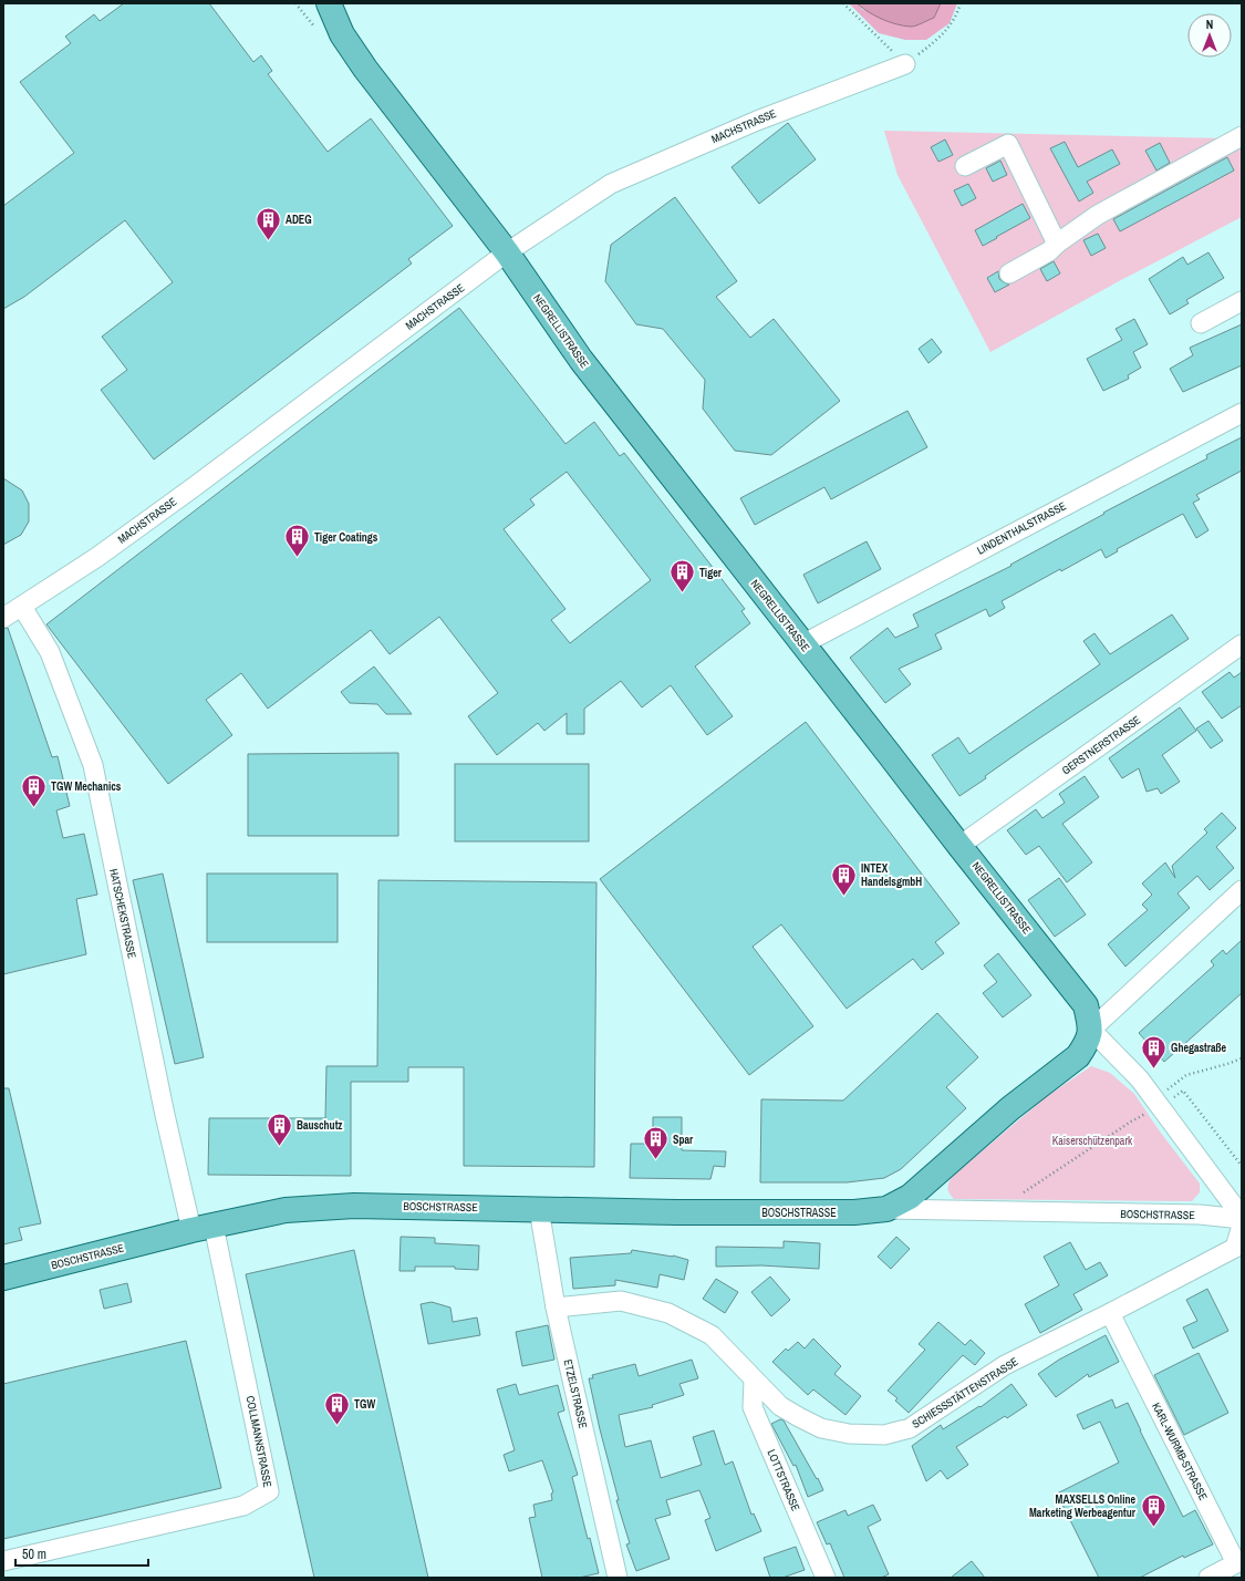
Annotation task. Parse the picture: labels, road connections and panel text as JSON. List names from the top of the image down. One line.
{"streets":{"main road":["NEGRELLISTRASSE","BOSCHSTRASSE"],"street":["MACHSTRASSE","LINDENTHALSTRASSE","GERSTNERSTRASSE","HATSCHEKSTRASSE","SCHIESSSTÄTTENSTRASSE","ETZELSTRASSE","COLLMANNSTRASSE","KARL-WURMB-STRASSE","LOTTSTRASSE"]},"crossings":[["MACHSTRASSE","NEGRELLISTRASSE"],["MACHSTRASSE","HATSCHEKSTRASSE"],["NEGRELLISTRASSE","LINDENTHALSTRASSE"],["NEGRELLISTRASSE","GERSTNERSTRASSE"],["NEGRELLISTRASSE","BOSCHSTRASSE"],["HATSCHEKSTRASSE","BOSCHSTRASSE"],["HATSCHEKSTRASSE","COLLMANNSTRASSE"],["BOSCHSTRASSE","ETZELSTRASSE"],["BOSCHSTRASSE","COLLMANNSTRASSE"],["SCHIESSSTÄTTENSTRASSE","ETZELSTRASSE"],["SCHIESSSTÄTTENSTRASSE","KARL-WURMB-STRASSE"],["SCHIESSSTÄTTENSTRASSE","LOTTSTRASSE"]],"parks":["Kaiserschützenpark"],"places":{"building":["ADEG","Tiger Coatings","Tiger","TGW Mechanics","INTEX HandelsgmbH","Ghegastraße","Bauschutz","Spar","TGW","MAXSELLS Online Marketing Werbeagentur"]},"scale_bar":"50 m","north":"top"}
